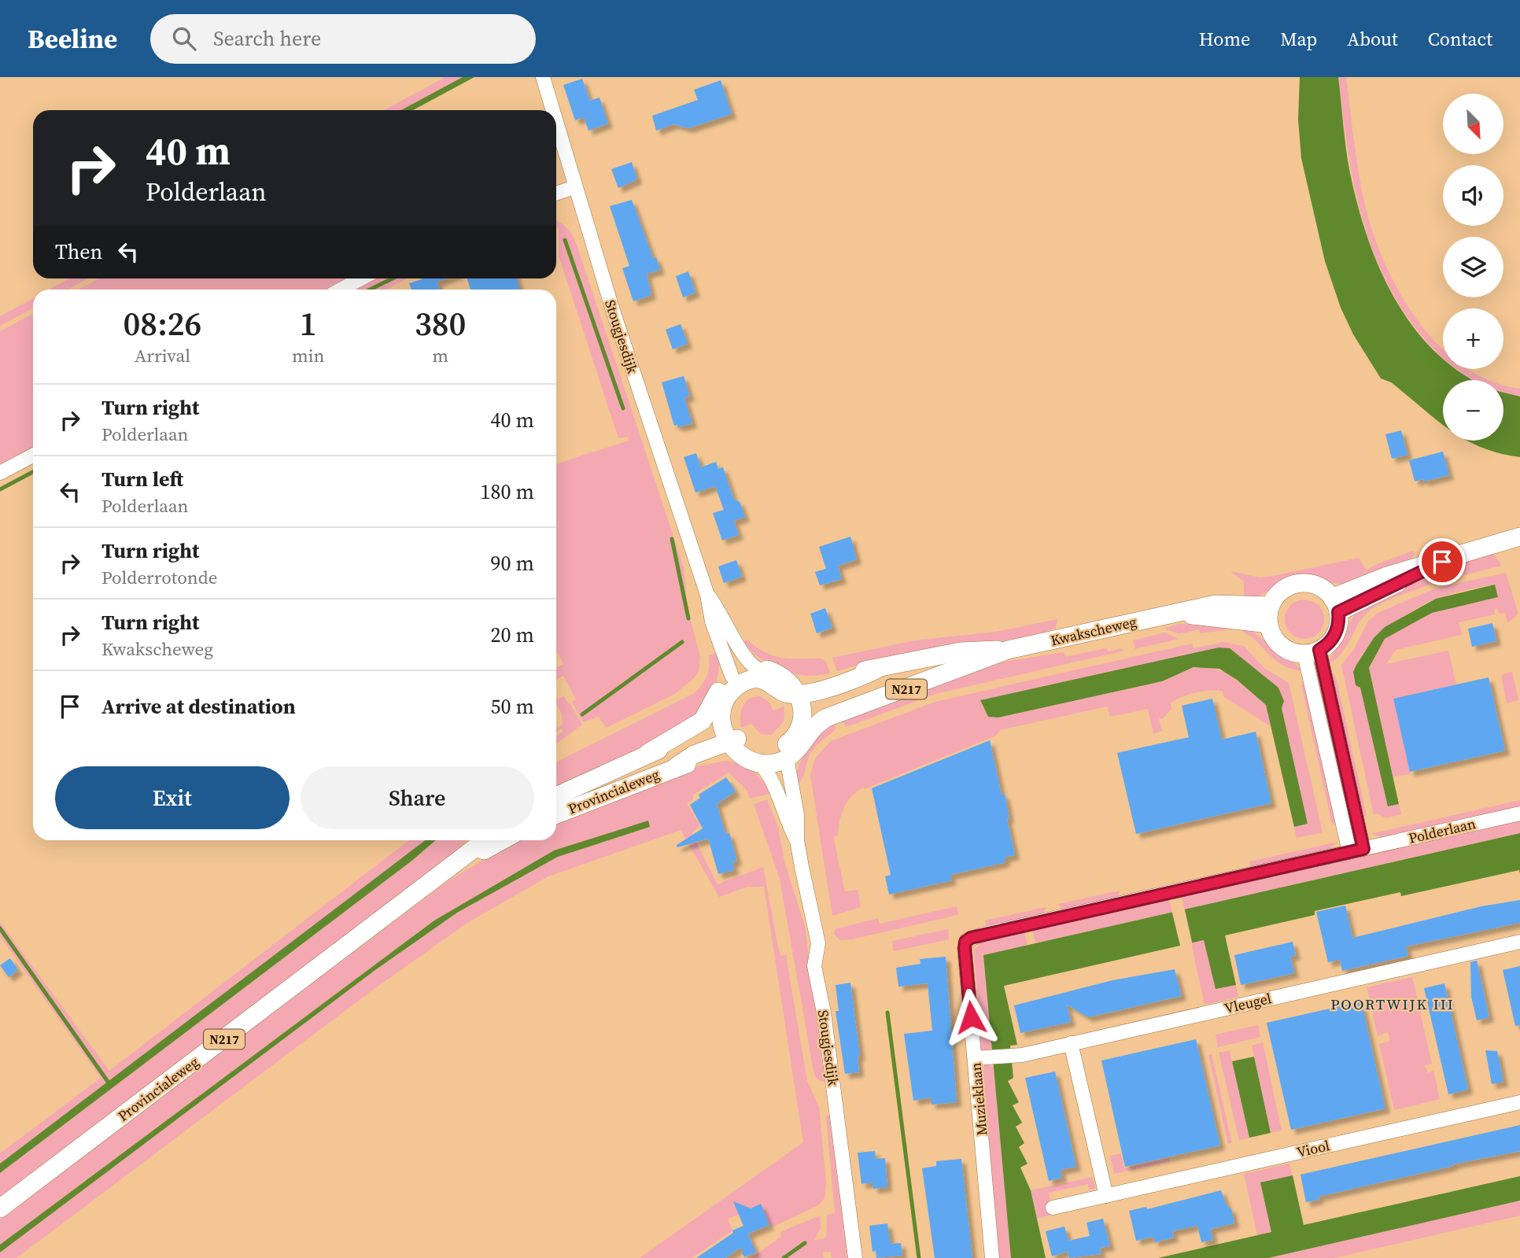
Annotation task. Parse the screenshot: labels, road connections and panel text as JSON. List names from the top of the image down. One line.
{"streets":{"main road":["Kwakscheweg","N217","Provincialeweg"],"street":["Stougjesdijk","Polderlaan","Vleugel","Muzieklaan","Viool"]},"crossings":[["Stougjesdijk","Kwakscheweg"],["Stougjesdijk","N217"],["Stougjesdijk","Provincialeweg"],["Kwakscheweg","N217"],["N217","Provincialeweg"],["Polderlaan","Muzieklaan"],["Vleugel","Muzieklaan"]],"districts":["POORTWIJK III"],"north":"bottom right","page":{"header":"Beeline","search":"Search here","nav":["Home","Map","About","Contact"],"map_buttons":["+","−"],"turn":["40 m","Polderlaan"],"then":"Then","eta":["08:26","Arrival","1","min","380","m"],"list":[{"name":"Turn right","note":"Polderlaan","value":"40 m"},{"name":"Turn left","note":"Polderlaan","value":"180 m"},{"name":"Turn right","note":"Polderrotonde","value":"90 m"},{"name":"Turn right","note":"Kwakscheweg","value":"20 m"},{"name":"Arrive at destination","value":"50 m"}],"buttons":["Exit","Share"]}}
